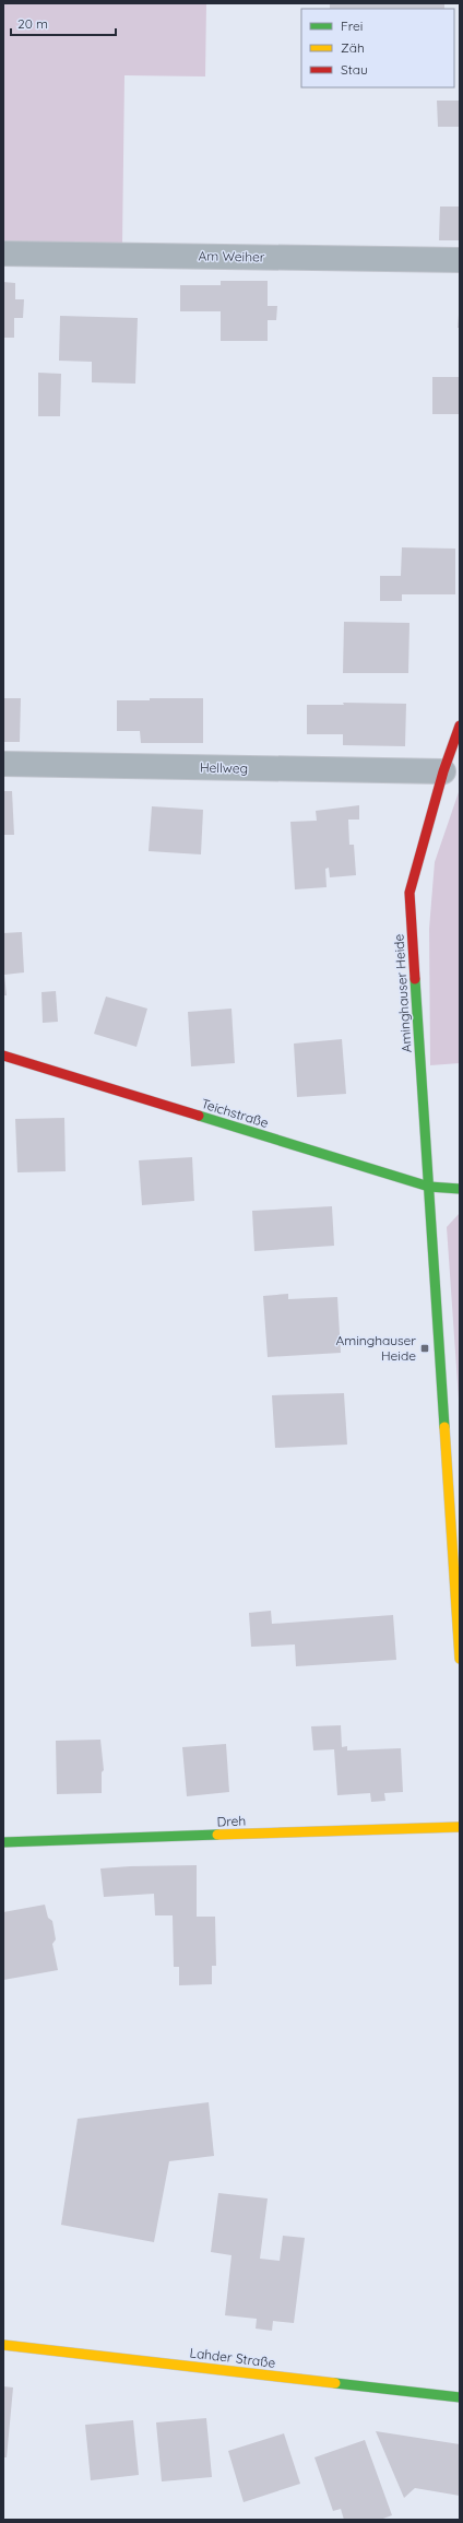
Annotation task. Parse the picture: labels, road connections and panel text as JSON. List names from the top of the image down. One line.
{"streets":{"street":["Am Weiher","Hellweg","Aminghauser Heide","Teichstraße","Dreh","Lahder Straße"]},"crossings":[["Hellweg","Aminghauser Heide"],["Aminghauser Heide","Teichstraße"]],"places":{"transit":["Aminghauser Heide"]},"legend":["Frei","Zäh","Stau"],"scale_bar":"20 m"}
